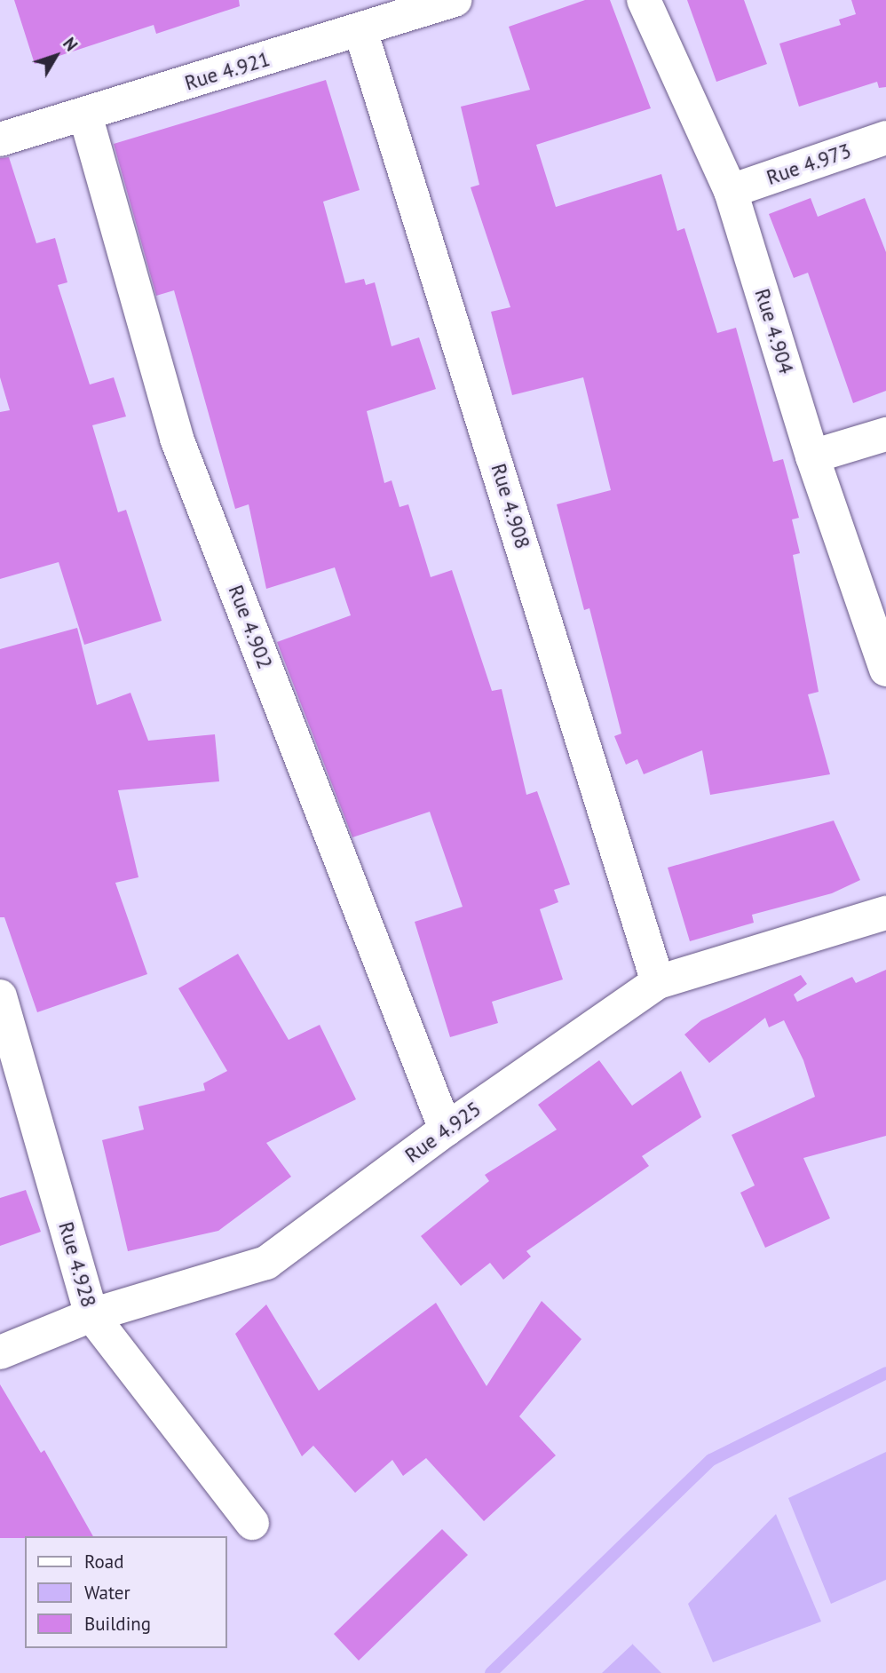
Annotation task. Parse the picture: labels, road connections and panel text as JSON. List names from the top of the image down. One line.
{"streets":{"street":["Rue 4.921","Rue 4.973","Rue 4.904","Rue 4.908","Rue 4.902","Rue 4.925","Rue 4.928"]},"crossings":[["Rue 4.921","Rue 4.908"],["Rue 4.921","Rue 4.902"],["Rue 4.973","Rue 4.904"],["Rue 4.908","Rue 4.925"],["Rue 4.902","Rue 4.925"],["Rue 4.925","Rue 4.928"]],"legend":["Road","Water","Building"],"north":"top right"}
